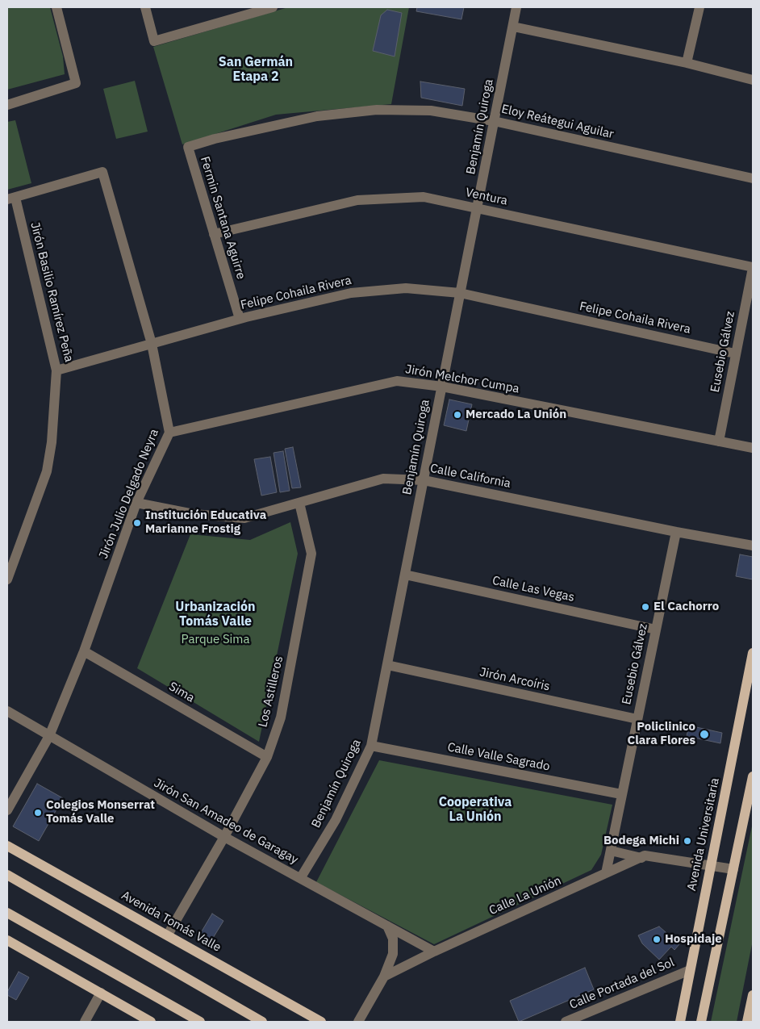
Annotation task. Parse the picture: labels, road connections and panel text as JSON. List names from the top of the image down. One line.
{"streets":{"main road":["Avenida Universitaria","Avenida Tomás Valle"],"street":["Eloy Reátegui Aguilar","Benjamín Quiroga","Ventura","Fermin Santana Aguirre","Jirón Basilio Ramírez Peña","Felipe Cohaila Rivera","Eusebio Gálvez","Jirón Melchor Cumpa","Calle California","Jirón Julio Delgado Neyra","Calle Las Vegas","Jirón Arcoíris","Los Astilleros","Sima","Calle Valle Sagrado","Jirón San Amadeo de Garagay","Calle La Unión","Calle Portada del Sol"]},"crossings":[["Eloy Reátegui Aguilar","Benjamín Quiroga"],["Eloy Reátegui Aguilar","Fermin Santana Aguirre"],["Benjamín Quiroga","Ventura"],["Benjamín Quiroga","Felipe Cohaila Rivera"],["Benjamín Quiroga","Jirón Melchor Cumpa"],["Benjamín Quiroga","Calle California"],["Benjamín Quiroga","Calle Las Vegas"],["Benjamín Quiroga","Jirón Arcoíris"],["Benjamín Quiroga","Calle Valle Sagrado"],["Benjamín Quiroga","Jirón San Amadeo de Garagay"],["Ventura","Fermin Santana Aguirre"],["Ventura","Eusebio Gálvez"],["Fermin Santana Aguirre","Felipe Cohaila Rivera"],["Jirón Basilio Ramírez Peña","Felipe Cohaila Rivera"],["Jirón Basilio Ramírez Peña","Jirón Julio Delgado Neyra"],["Felipe Cohaila Rivera","Eusebio Gálvez"],["Felipe Cohaila Rivera","Jirón Julio Delgado Neyra"],["Eusebio Gálvez","Jirón Melchor Cumpa"],["Eusebio Gálvez","Calle California"],["Eusebio Gálvez","Calle Las Vegas"],["Eusebio Gálvez","Jirón Arcoíris"],["Eusebio Gálvez","Calle Valle Sagrado"],["Eusebio Gálvez","Calle La Unión"],["Jirón Melchor Cumpa","Jirón Julio Delgado Neyra"],["Calle California","Jirón Julio Delgado Neyra"],["Calle California","Los Astilleros"],["Jirón Julio Delgado Neyra","Sima"],["Jirón Julio Delgado Neyra","Jirón San Amadeo de Garagay"],["Los Astilleros","Sima"],["Los Astilleros","Jirón San Amadeo de Garagay"],["Los Astilleros","Avenida Tomás Valle"],["Jirón San Amadeo de Garagay","Calle La Unión"],["Avenida Universitaria","Calle La Unión"],["Avenida Universitaria","Calle Portada del Sol"]],"districts":["San Germán Etapa 2","Urbanización Tomás Valle","Cooperativa La Unión"],"parks":["Parque Sima"],"places":["Mercado La Unión","Institución Educativa Marianne Frostig","El Cachorro","Policlinico Clara Flores","Colegios Monserrat Tomás Valle","Bodega Michi","Hospidaje"]}
